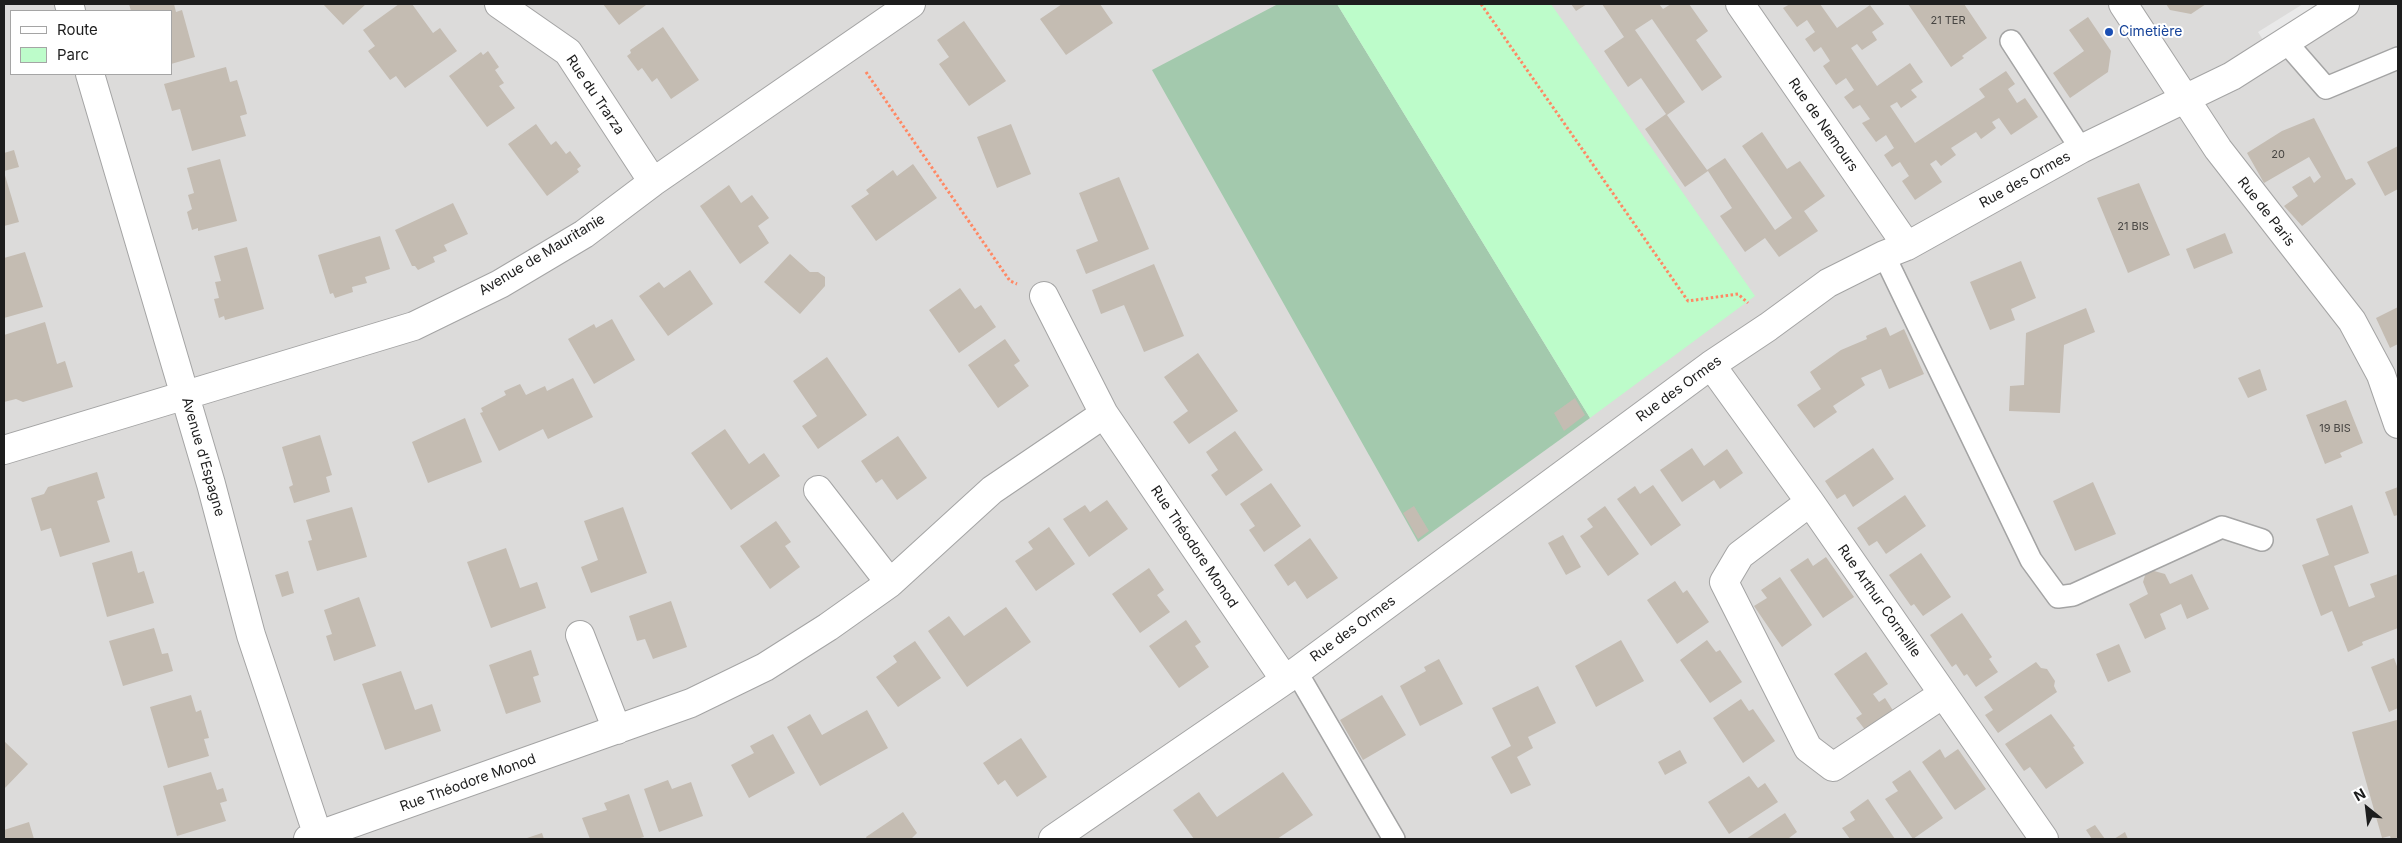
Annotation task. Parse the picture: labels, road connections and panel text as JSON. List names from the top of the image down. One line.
{"streets":{"street":["Rue du Trarza","Rue de Nemours","Rue des Ormes","Rue de Paris","Avenue de Mauritanie","Avenue d'Espagne","Rue Théodore Monod","Rue Arthur Corneille"]},"crossings":[["Rue du Trarza","Avenue de Mauritanie"],["Rue de Nemours","Rue des Ormes"],["Rue des Ormes","Rue de Paris"],["Rue des Ormes","Rue Théodore Monod"],["Rue des Ormes","Rue Arthur Corneille"],["Avenue de Mauritanie","Avenue d'Espagne"],["Avenue d'Espagne","Rue Théodore Monod"]],"places":["Cimetière"],"house_numbers":["21 TER","20","21 BIS","19 BIS"],"legend":["Route","Parc"],"north":"top left"}
